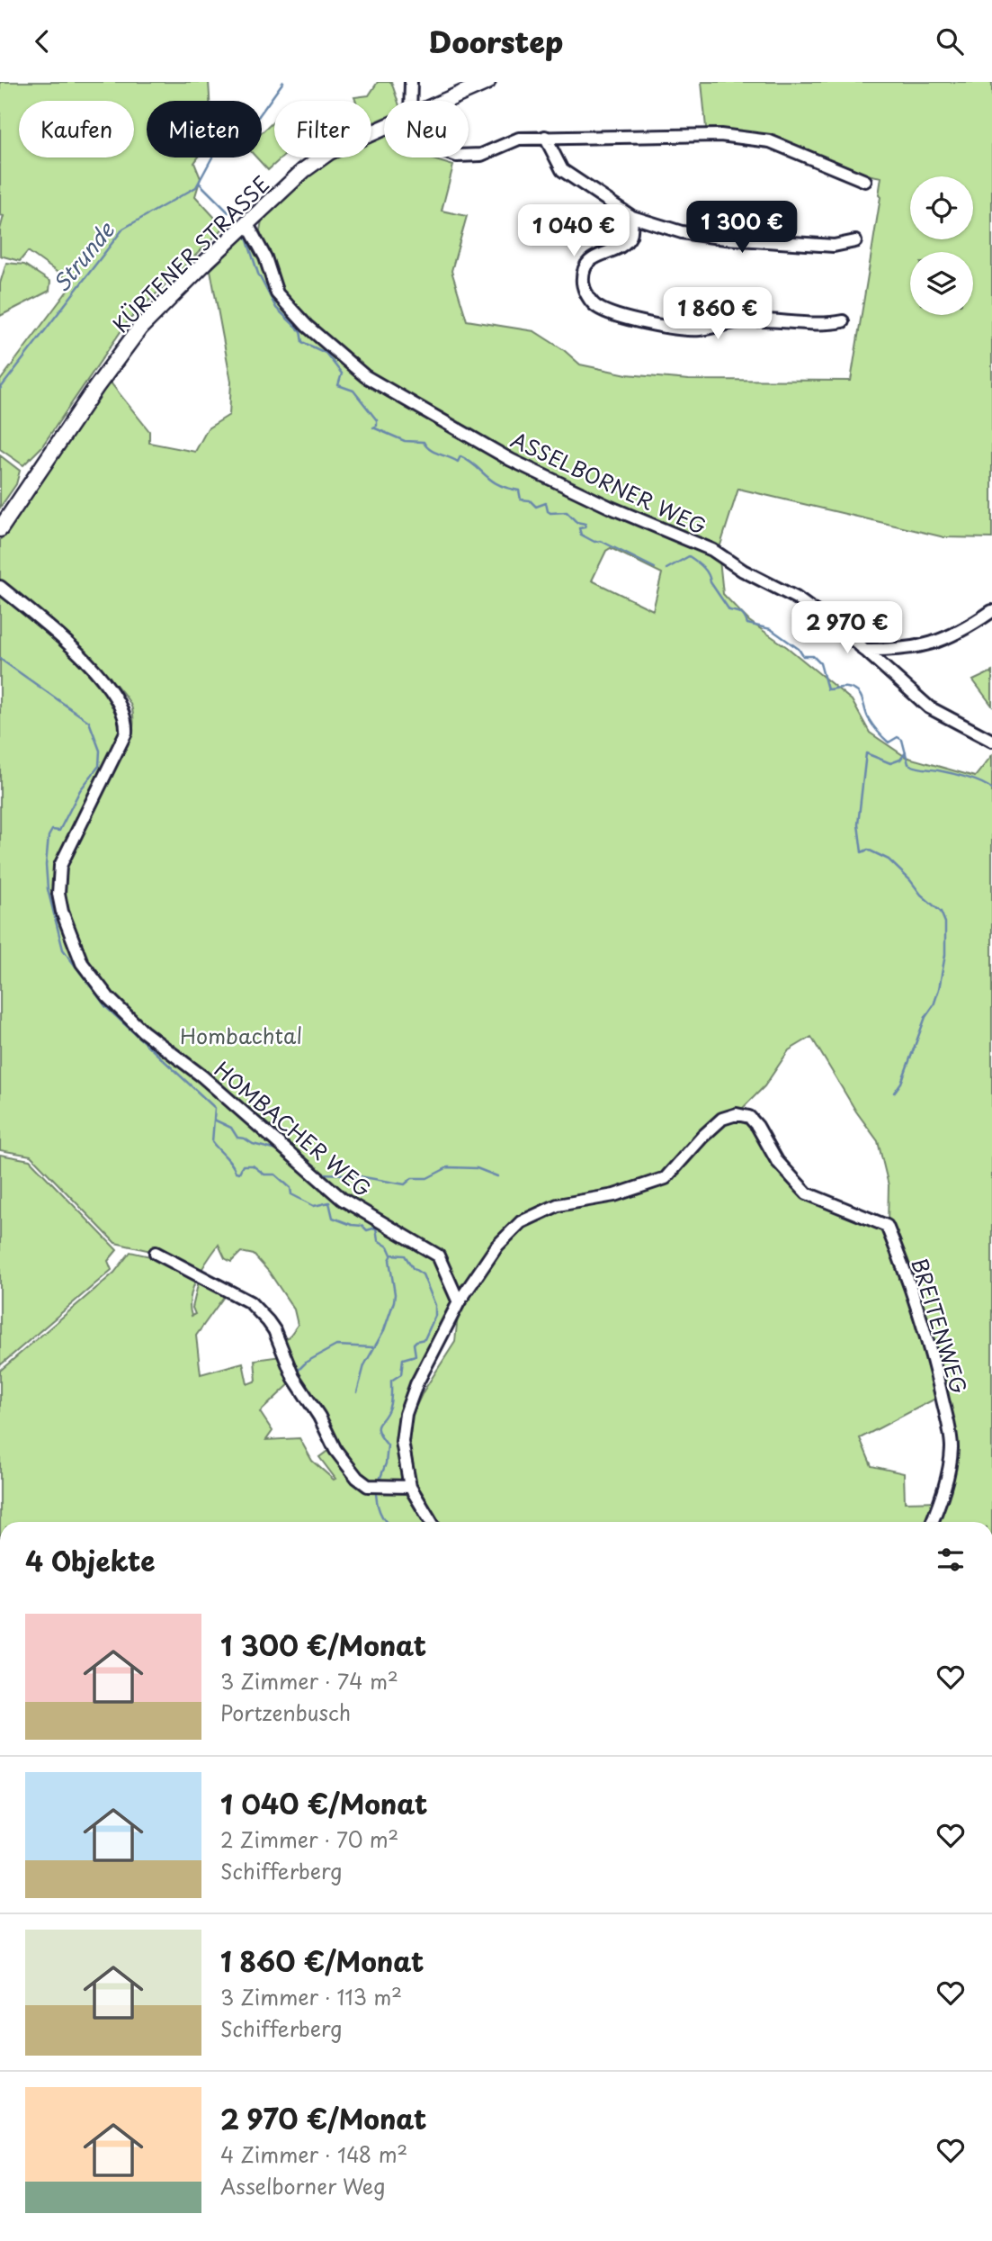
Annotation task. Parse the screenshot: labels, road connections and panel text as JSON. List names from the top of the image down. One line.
{"streets":{"main road":["KÜRTENER STRASSE"],"street":["ASSELBORNER WEG","HOMBACHER WEG","BREITENWEG"]},"crossings":[["KÜRTENER STRASSE","ASSELBORNER WEG"],["HOMBACHER WEG","BREITENWEG"]],"water":["Strunde"],"parks":["Hombachtal"],"page":{"header":"Doorstep","chip":["Kaufen","Mieten","Filter","Neu"],"price":["1 300 €","1 040 €","1 860 €","2 970 €"],"heading":"4 Objekte","list":[{"name":"1 300 €/Monat","note":"3 Zimmer · 74 m² · Portzenbusch"},{"name":"1 040 €/Monat","note":"2 Zimmer · 70 m² · Schifferberg"},{"name":"1 860 €/Monat","note":"3 Zimmer · 113 m² · Schifferberg"},{"name":"2 970 €/Monat","note":"4 Zimmer · 148 m² · Asselborner Weg"}]}}
